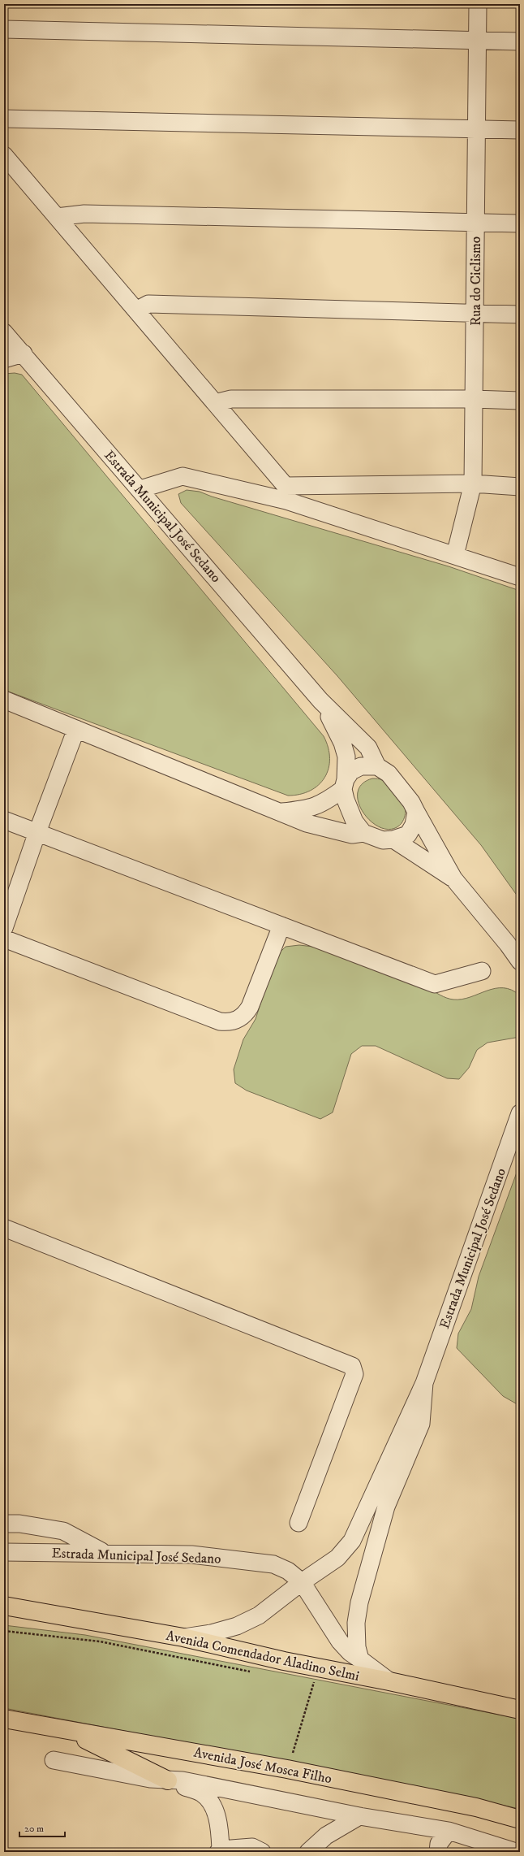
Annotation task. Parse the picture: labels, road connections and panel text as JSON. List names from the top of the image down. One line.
{"streets":{"main road":["Avenida Comendador Aladino Selmi","Avenida José Mosca Filho"],"street":["Rua do Ciclismo","Estrada Municipal José Sedano"]},"crossings":[["Estrada Municipal José Sedano","Avenida Comendador Aladino Selmi"]],"scale_bar":"20 m"}
